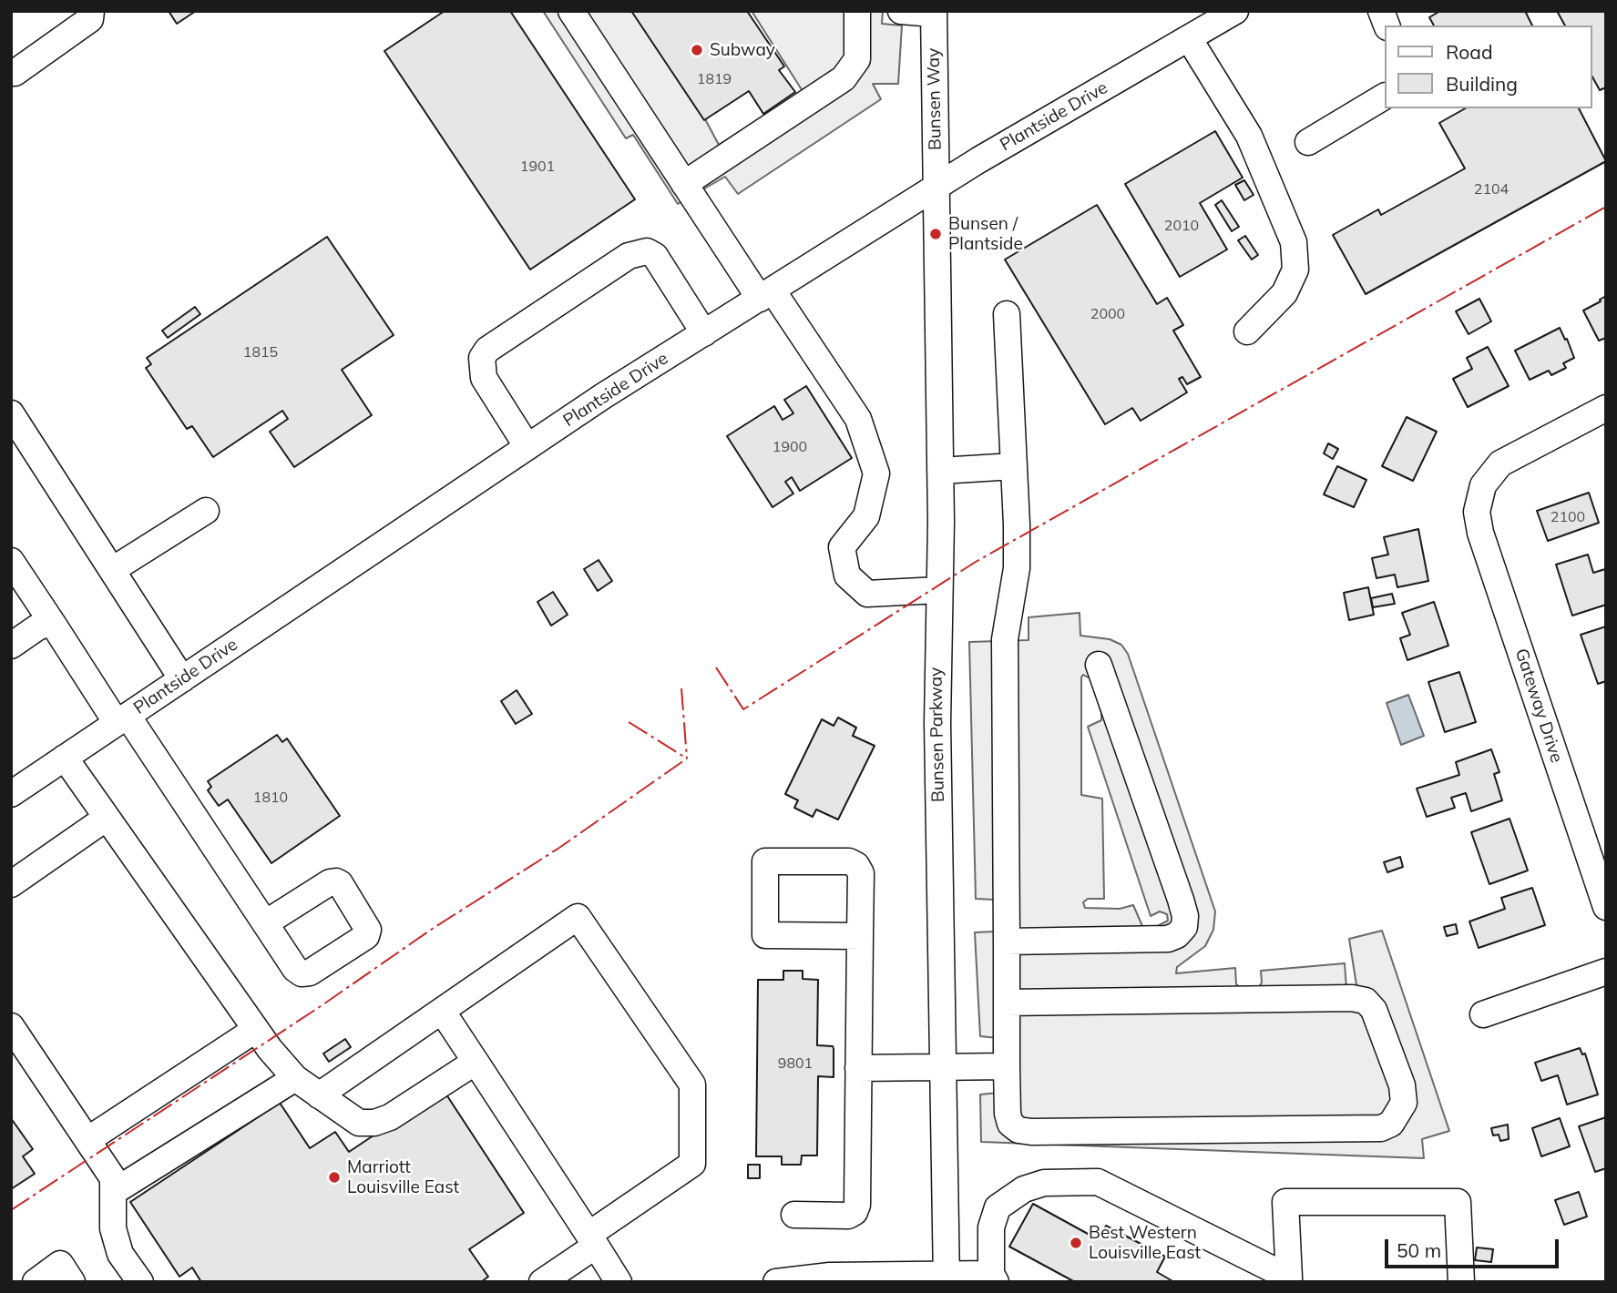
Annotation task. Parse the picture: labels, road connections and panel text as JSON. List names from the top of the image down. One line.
{"streets":{"street":["Bunsen Way","Plantside Drive","Gateway Drive","Bunsen Parkway"]},"crossings":[["Bunsen Way","Plantside Drive"],["Bunsen Way","Bunsen Parkway"],["Plantside Drive","Bunsen Parkway"]],"places":["Subway","Bunsen / Plantside","Marriott Louisville East","Best Western Louisville East"],"house_numbers":["1819","1901","2104","2010","2000","1815","1900","2100","1810","9801"],"legend":["Road","Building"],"scale_bar":"50 m"}
